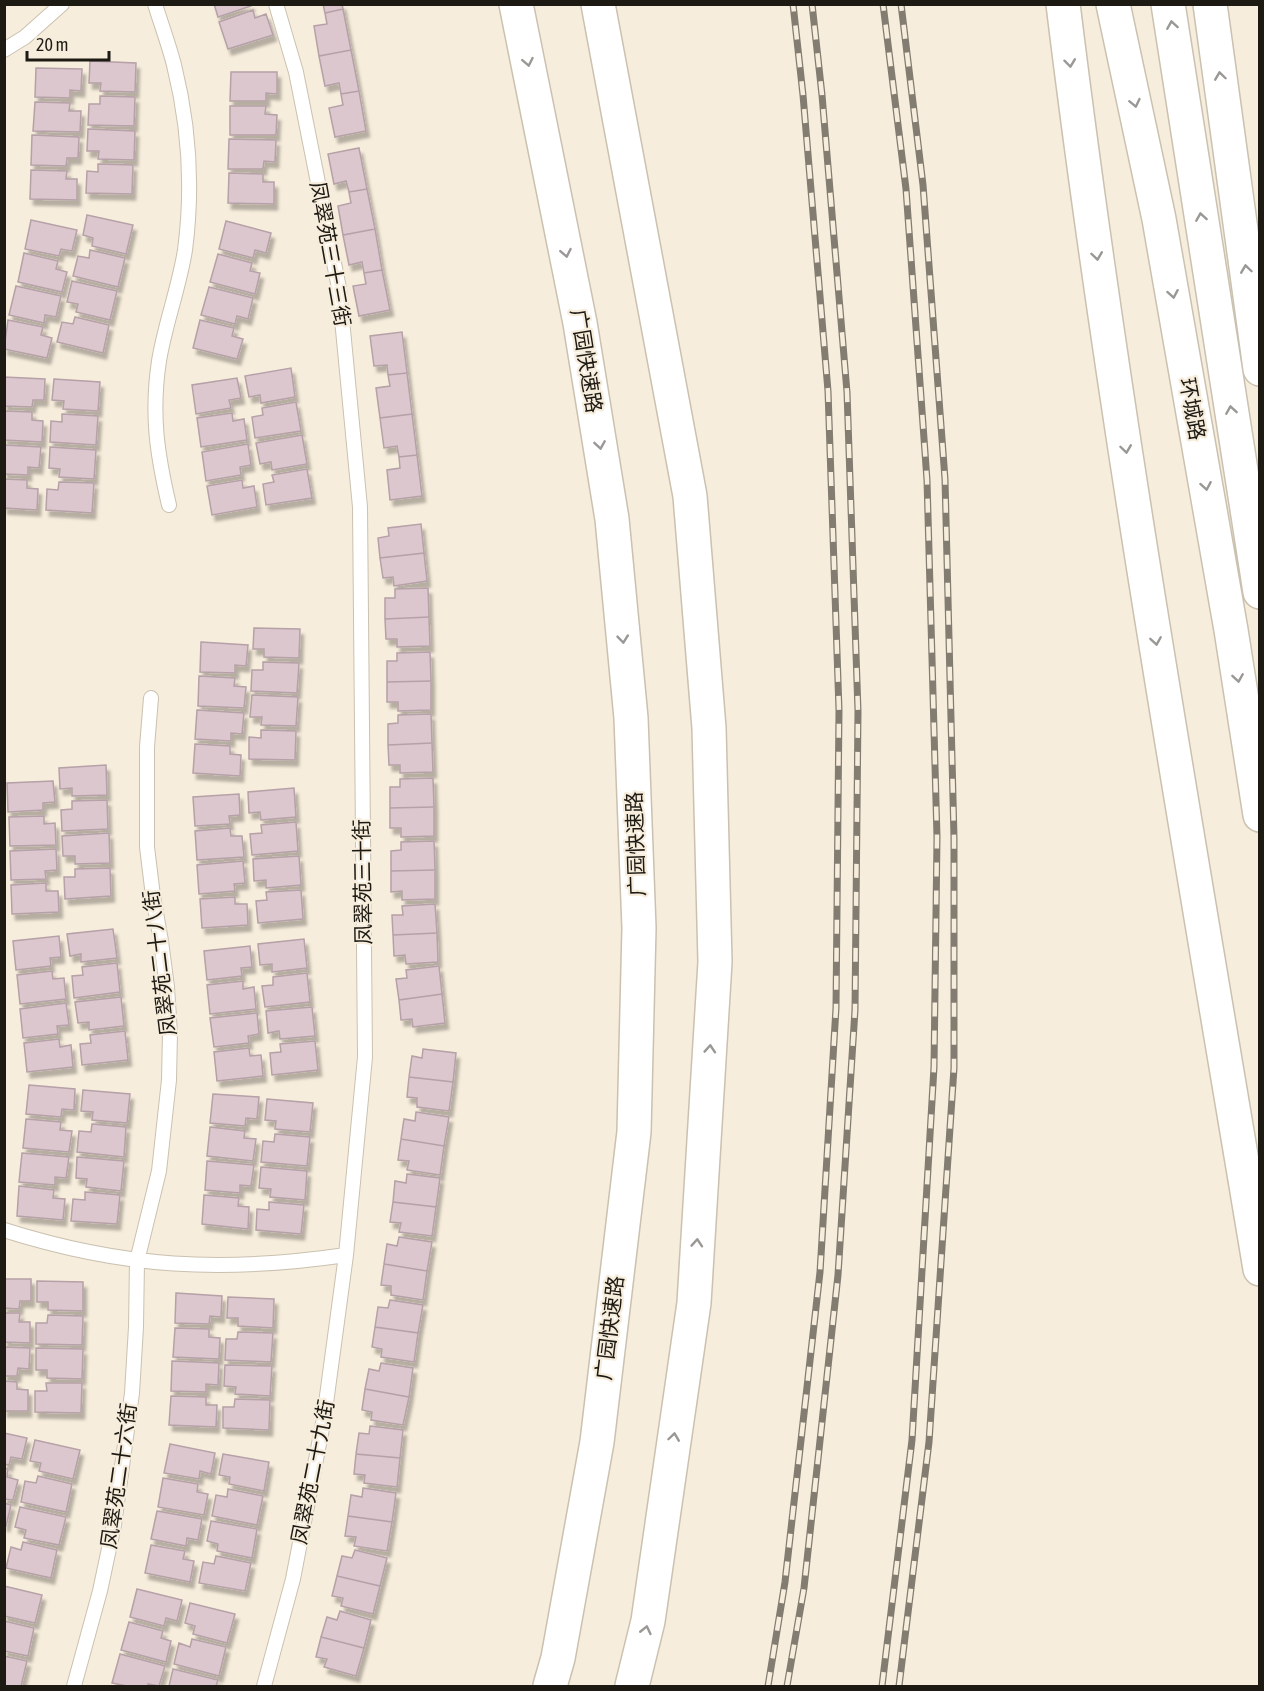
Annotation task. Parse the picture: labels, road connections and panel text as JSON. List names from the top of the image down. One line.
{"streets":{"main road":["广园快速路","环城路"],"lane":["凤翠苑三十三街","凤翠苑三十街","凤翠苑二十八街","凤翠苑二十九街","凤翠苑二十六街"]},"crossings":[["凤翠苑三十三街","凤翠苑三十街"],["凤翠苑三十街","凤翠苑二十九街"],["凤翠苑二十八街","凤翠苑二十六街"]],"scale_bar":"20 m"}
